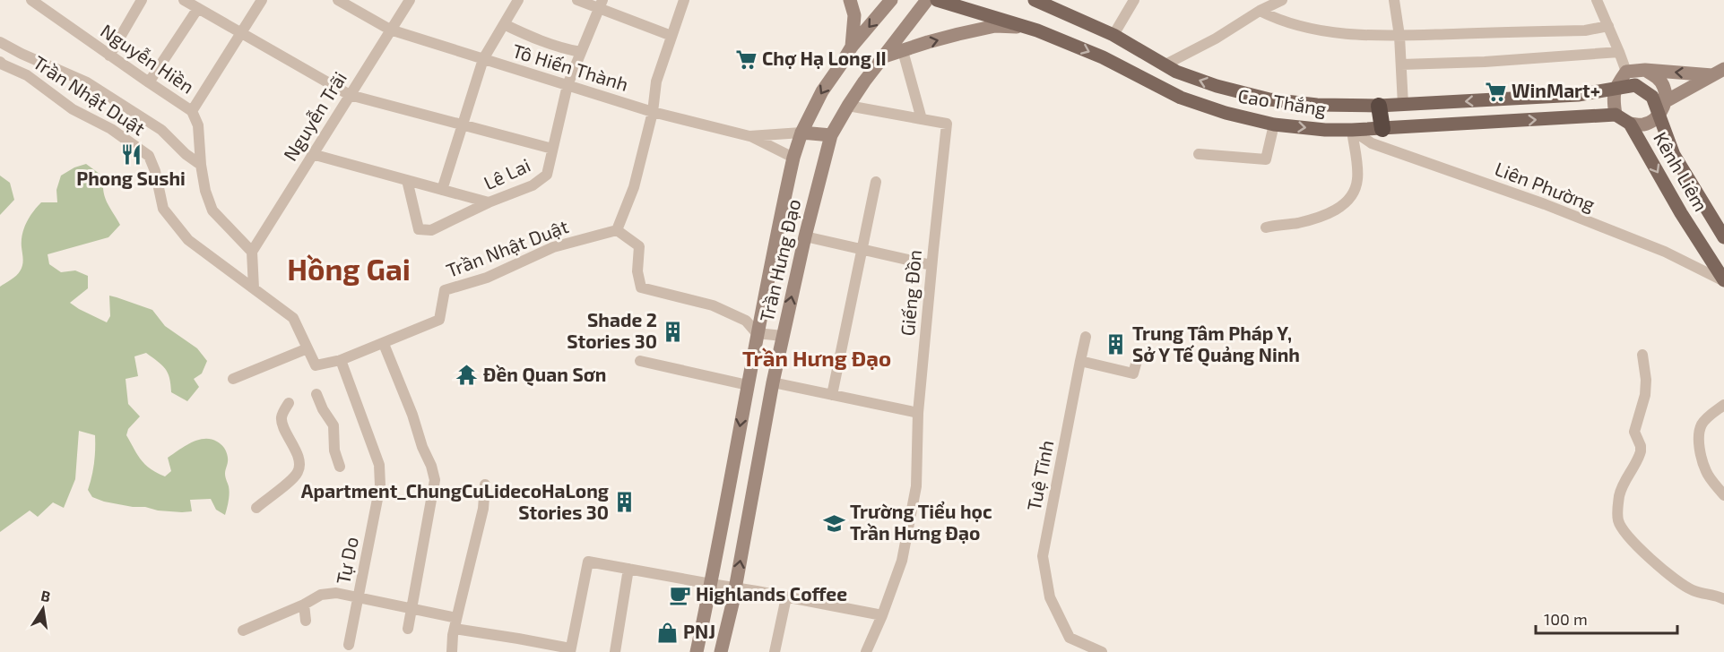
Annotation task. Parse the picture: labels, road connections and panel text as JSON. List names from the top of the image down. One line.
{"streets":{"main road":["Cao Thắng","Kênh Liêm","Trần Hưng Đạo"],"street":["Nguyễn Hiền","Tô Hiến Thành","Trần Nhật Duật","Nguyễn Trãi","Lê Lai","Liên Phường","Giếng Đồn","Tuệ Tĩnh","Tự Do"]},"crossings":[["Nguyễn Hiền","Nguyễn Trãi"],["Tô Hiến Thành","Nguyễn Trãi"],["Tô Hiến Thành","Lê Lai"],["Tô Hiến Thành","Trần Hưng Đạo"],["Trần Nhật Duật","Tự Do"],["Cao Thắng","Kênh Liêm"],["Cao Thắng","Liên Phường"],["Kênh Liêm","Liên Phường"]],"districts":["Hồng Gai","Trần Hưng Đạo"],"places":{"supermarket":["Chợ Hạ Long II","WinMart+"],"restaurant":["Phong Sushi"],"building":["Shade 2 Stories 30","Trung Tâm Pháp Y, Sở Y Tế Quảng Ninh","Apartment_ChungCuLidecoHaLong Stories 30"],"temple":["Đền Quan Sơn"],"school or university":["Trường Tiểu học Trần Hưng Đạo"],"cafe":["Highlands Coffee"],"shop":["PNJ"]},"scale_bar":"100 m","north":"top"}
